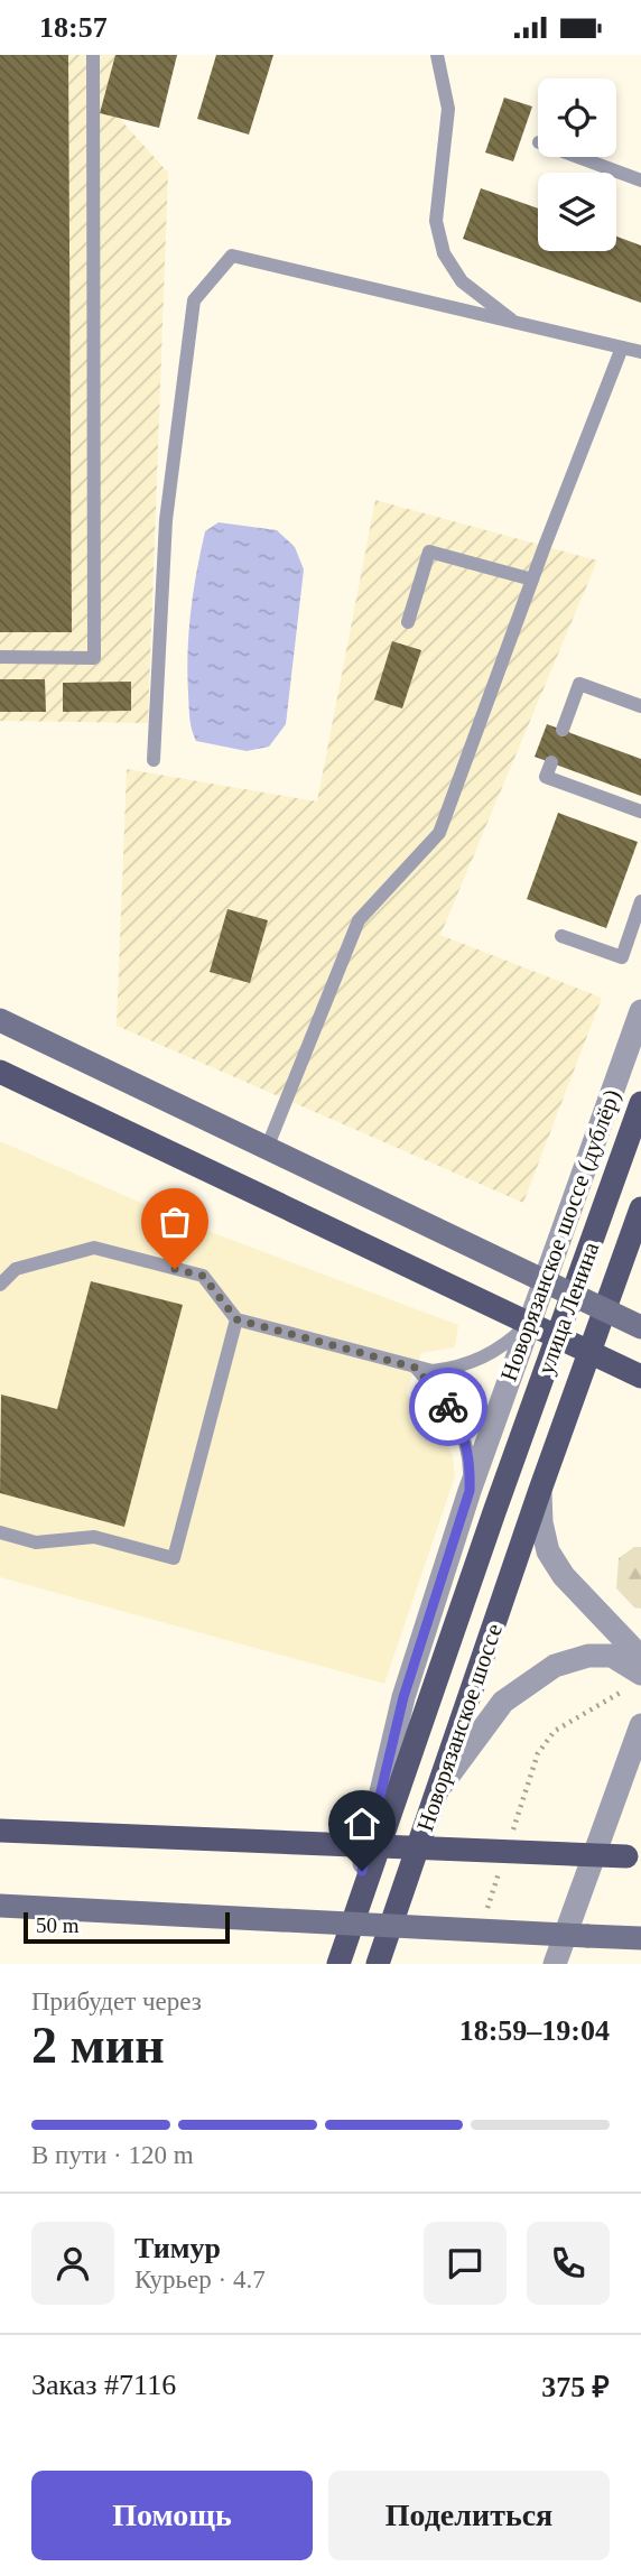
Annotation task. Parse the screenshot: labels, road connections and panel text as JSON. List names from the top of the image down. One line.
{"streets":{"main road":["улица Ленина","Новорязанское шоссе"],"street":["Новорязанское шоссе (дублёр)"]},"crossings":[["Новорязанское шоссе (дублёр)","Новорязанское шоссе"],["улица Ленина","Новорязанское шоссе"]],"scale_bar":"50 m","page":{"status":"18:57","scale":"50 m","heading":["2 мин","Прибудет через","18:59–19:04"],"panel":["Тимур","Курьер · 4.7","Заказ #7116","375 ₽"],"bar":"В пути · 120 m","buttons":["Помощь","Поделиться"]}}
